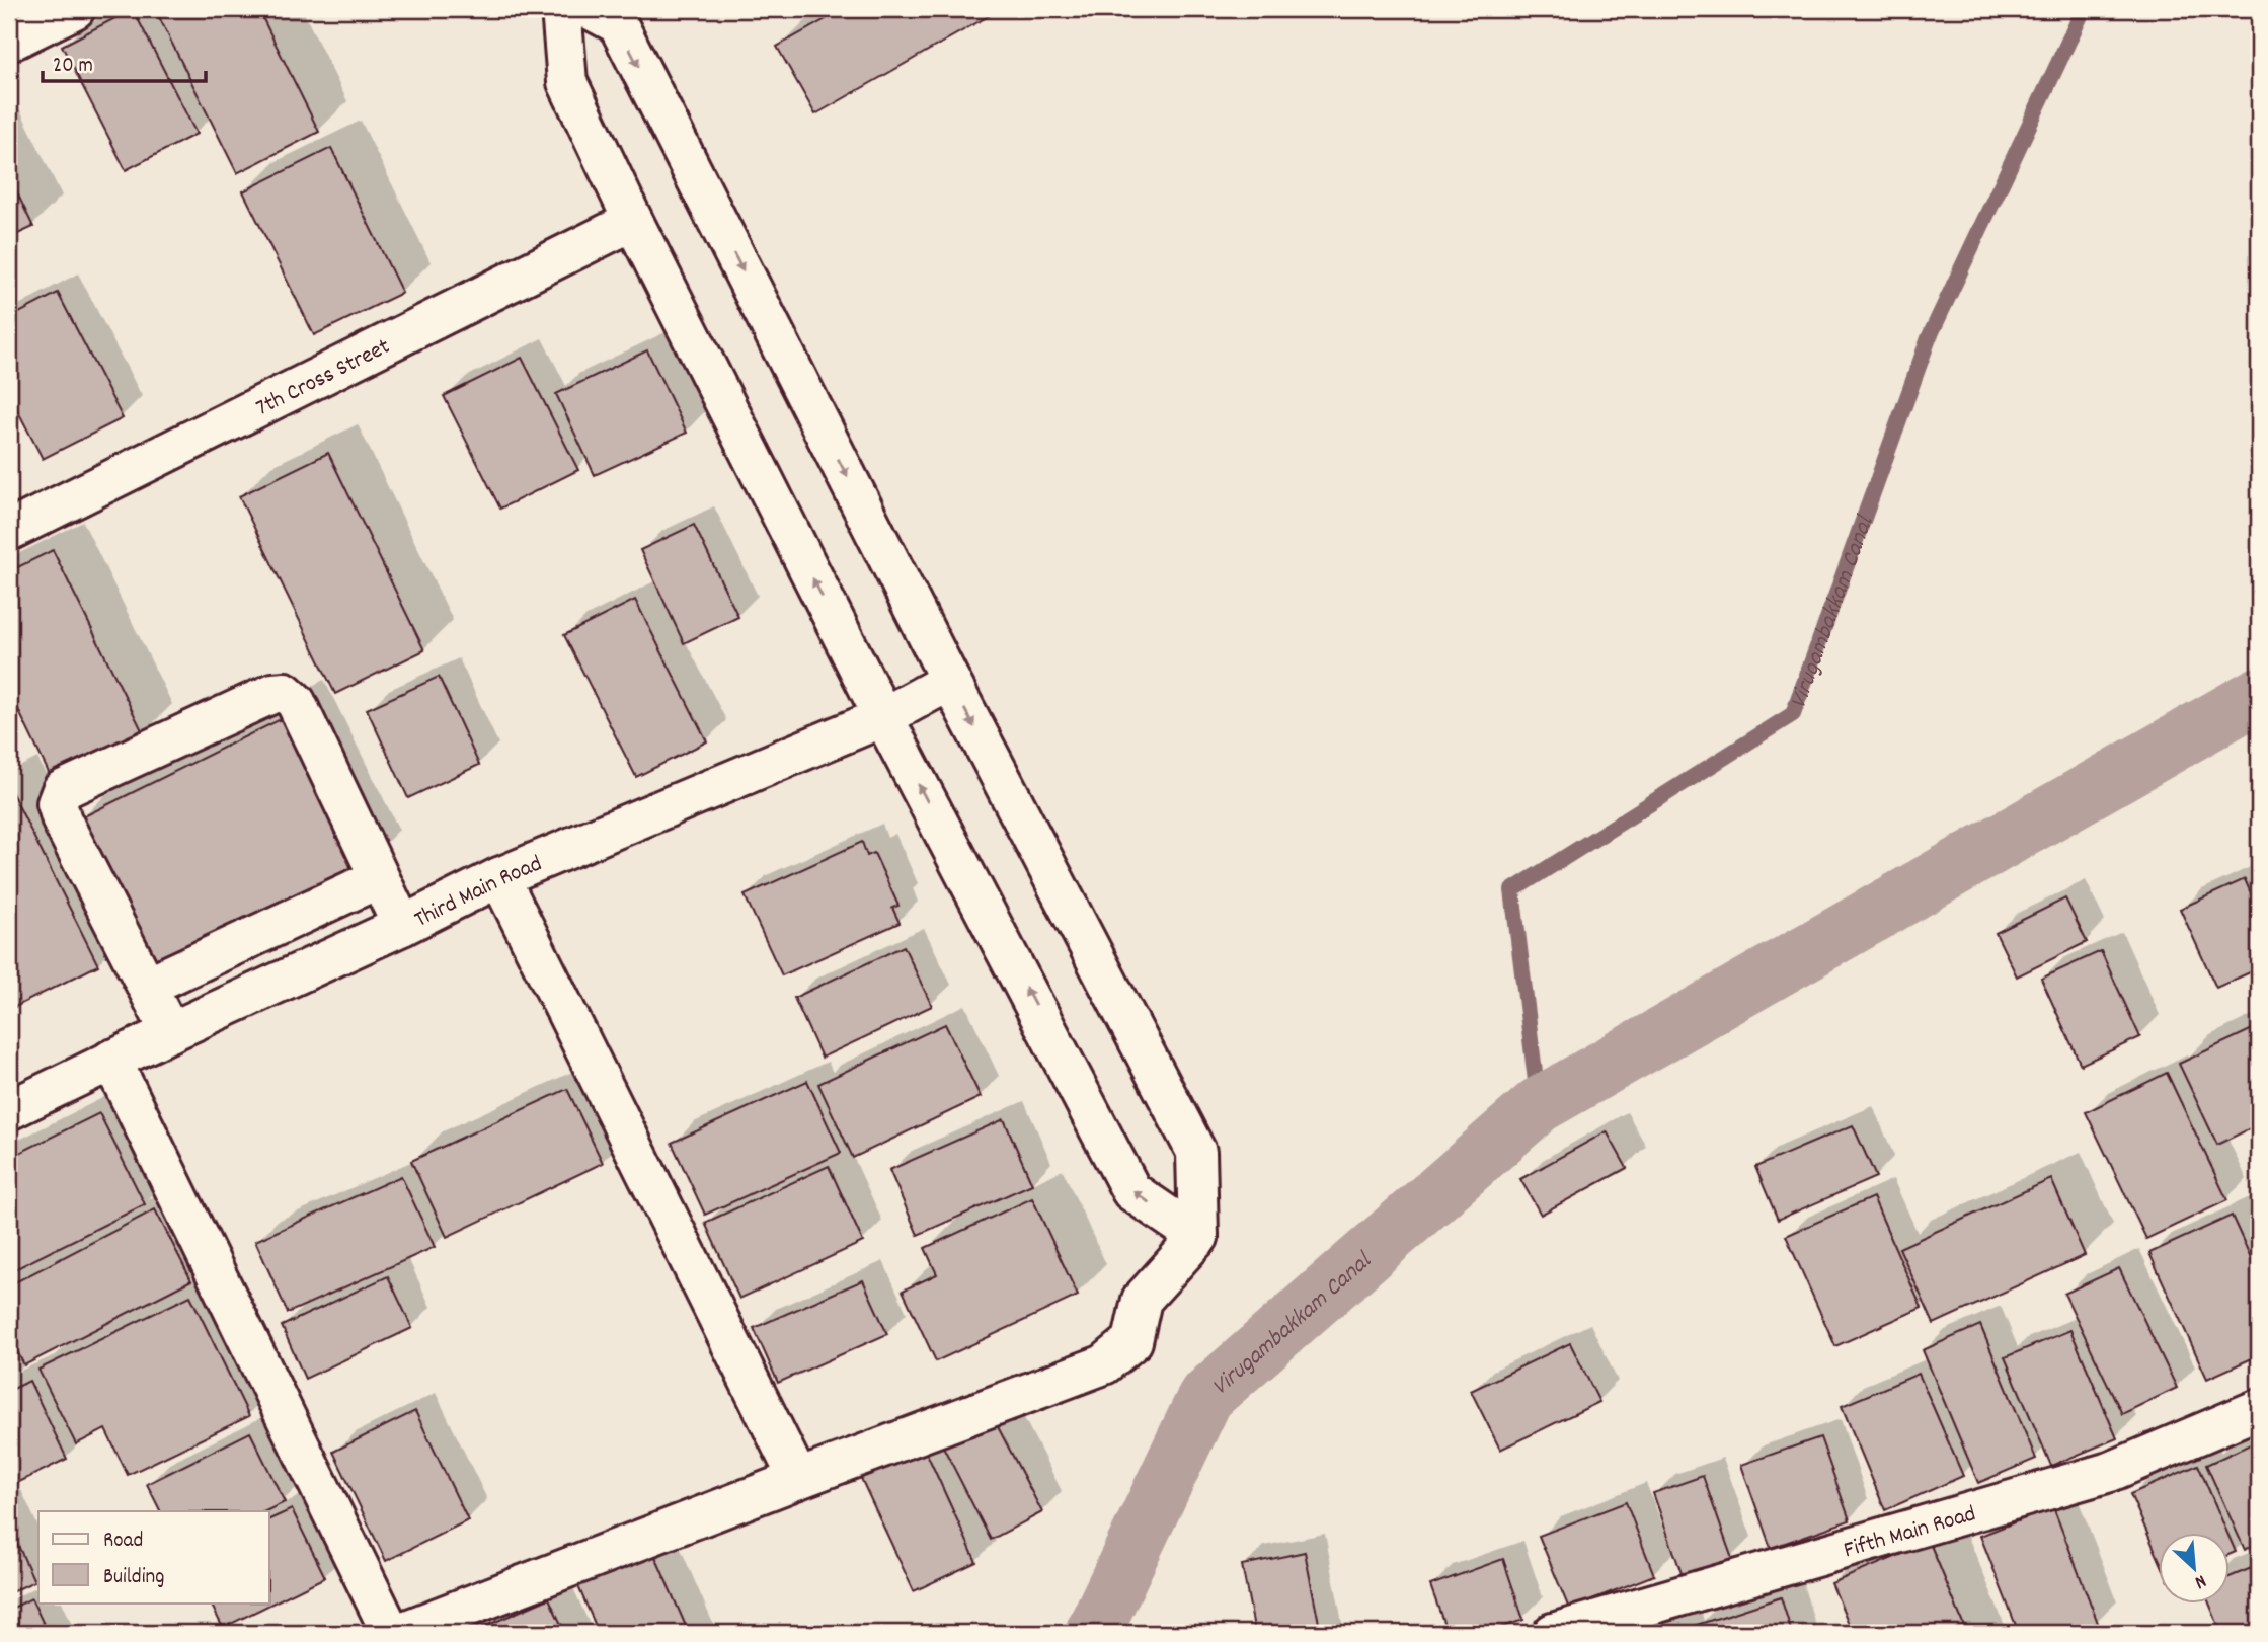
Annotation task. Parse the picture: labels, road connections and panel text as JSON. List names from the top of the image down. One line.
{"streets":{"street":["7th Cross Street","Third Main Road","Fifth Main Road"]},"water":["Virugambakkam Canal"],"legend":["Road","Building"],"scale_bar":"20 m","north":"bottom right"}
